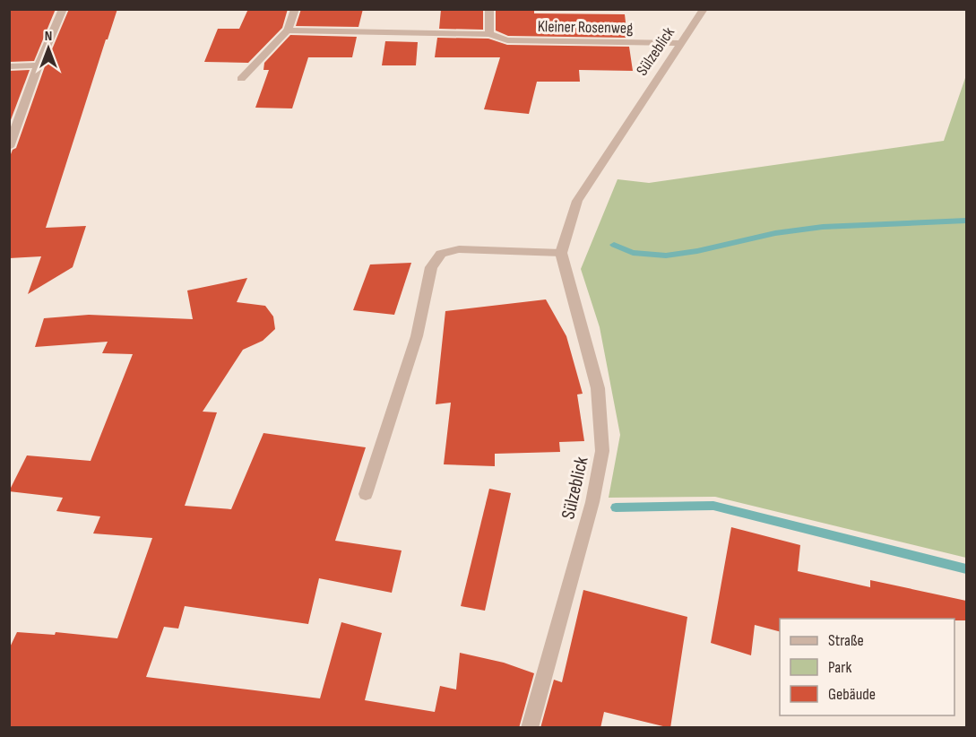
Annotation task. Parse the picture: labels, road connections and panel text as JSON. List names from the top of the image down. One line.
{"streets":{"street":["Kleiner Rosenweg","Sülzeblick"]},"crossings":[["Kleiner Rosenweg","Sülzeblick"]],"legend":["Straße","Park","Gebäude"],"north":"top"}
